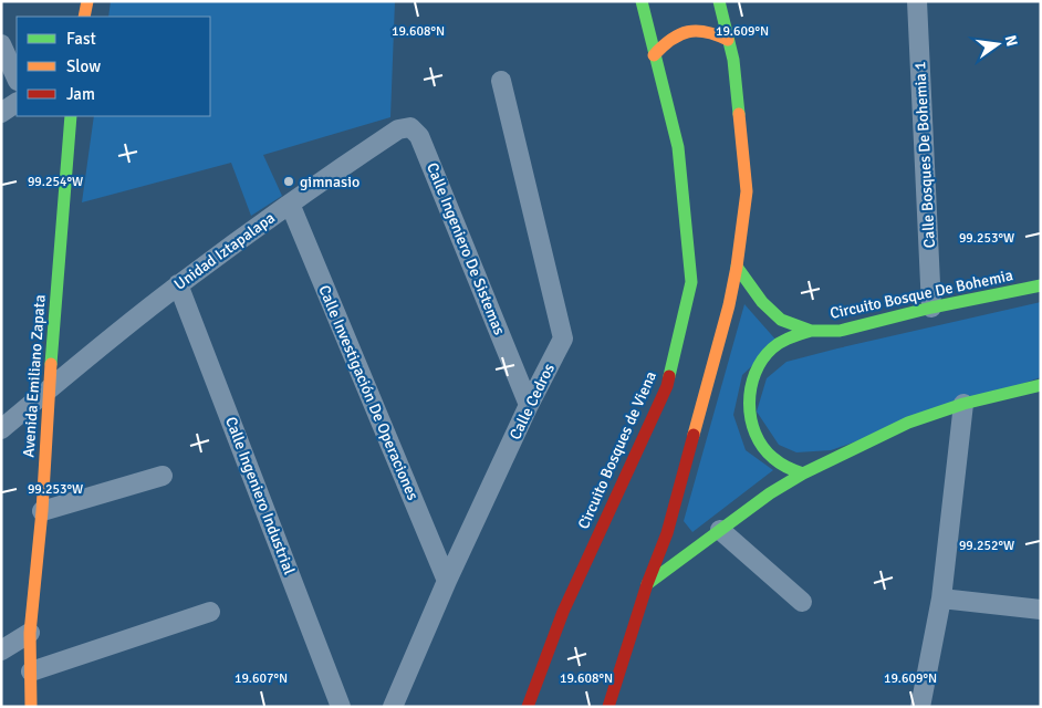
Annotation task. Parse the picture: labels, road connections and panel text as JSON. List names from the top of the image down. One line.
{"streets":{"street":["Calle Bosques De Bohemia 1","Calle Ingeniero De Sistemas","Unidad Iztapalapa","Circuito Bosque De Bohemia","Avenida Emiliano Zapata","Calle Investigación De Operaciones","Calle Cedros","Circuito Bosques de Viena","Calle Ingeniero Industrial"]},"crossings":[["Calle Bosques De Bohemia 1","Circuito Bosque De Bohemia"],["Calle Ingeniero De Sistemas","Unidad Iztapalapa"],["Calle Ingeniero De Sistemas","Calle Cedros"],["Unidad Iztapalapa","Avenida Emiliano Zapata"],["Unidad Iztapalapa","Calle Investigación De Operaciones"],["Unidad Iztapalapa","Calle Ingeniero Industrial"],["Calle Investigación De Operaciones","Calle Cedros"]],"places":["gimnasio"],"legend":["Fast","Slow","Jam"],"north":"right","coordinates":["19.608°N","19.609°N","99.254°W","99.253°W","99.252°W","19.607°N"]}
